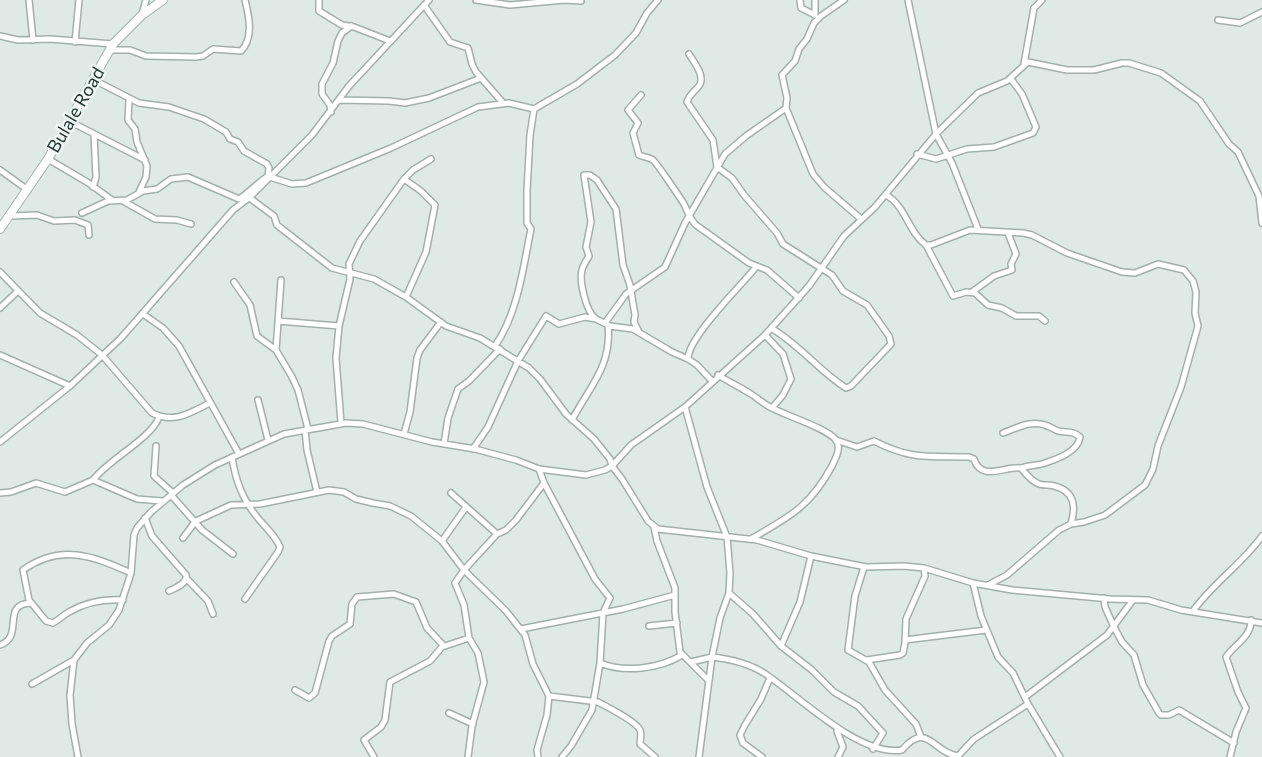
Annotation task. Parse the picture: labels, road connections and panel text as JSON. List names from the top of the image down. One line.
{"streets":{"street":["Bulale Road"]}}
